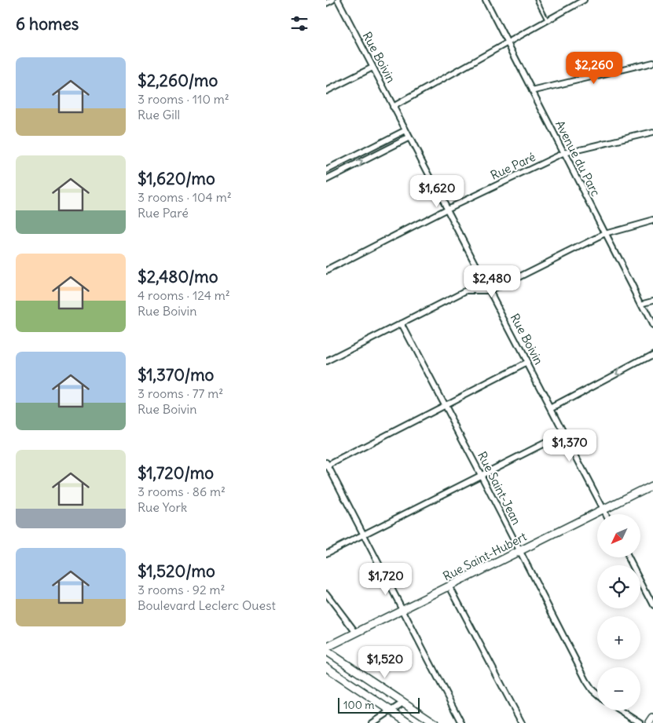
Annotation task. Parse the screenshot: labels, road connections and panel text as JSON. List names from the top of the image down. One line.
{"streets":{"street":["Rue Boivin","Avenue du Parc","Rue Paré","Rue Saint-Jean","Rue Saint-Hubert"]},"crossings":[["Rue Boivin","Rue Paré"],["Rue Boivin","Rue Saint-Hubert"],["Avenue du Parc","Rue Paré"],["Rue Saint-Jean","Rue Saint-Hubert"]],"scale_bar":"100 m","north":"bottom left","page":{"heading":"6 homes","list":[{"name":"$2,260/mo","note":"3 rooms · 110 m² · Rue Gill"},{"name":"$1,620/mo","note":"3 rooms · 104 m² · Rue Paré"},{"name":"$2,480/mo","note":"4 rooms · 124 m² · Rue Boivin"},{"name":"$1,370/mo","note":"3 rooms · 77 m² · Rue Boivin"},{"name":"$1,720/mo","note":"3 rooms · 86 m² · Rue York"},{"name":"$1,520/mo","note":"3 rooms · 92 m² · Boulevard Leclerc Ouest"}],"price":["$2,260","$1,620","$2,480","$1,370","$1,720","$1,520"],"map_buttons":["+","−"],"scale":"100 m"}}
